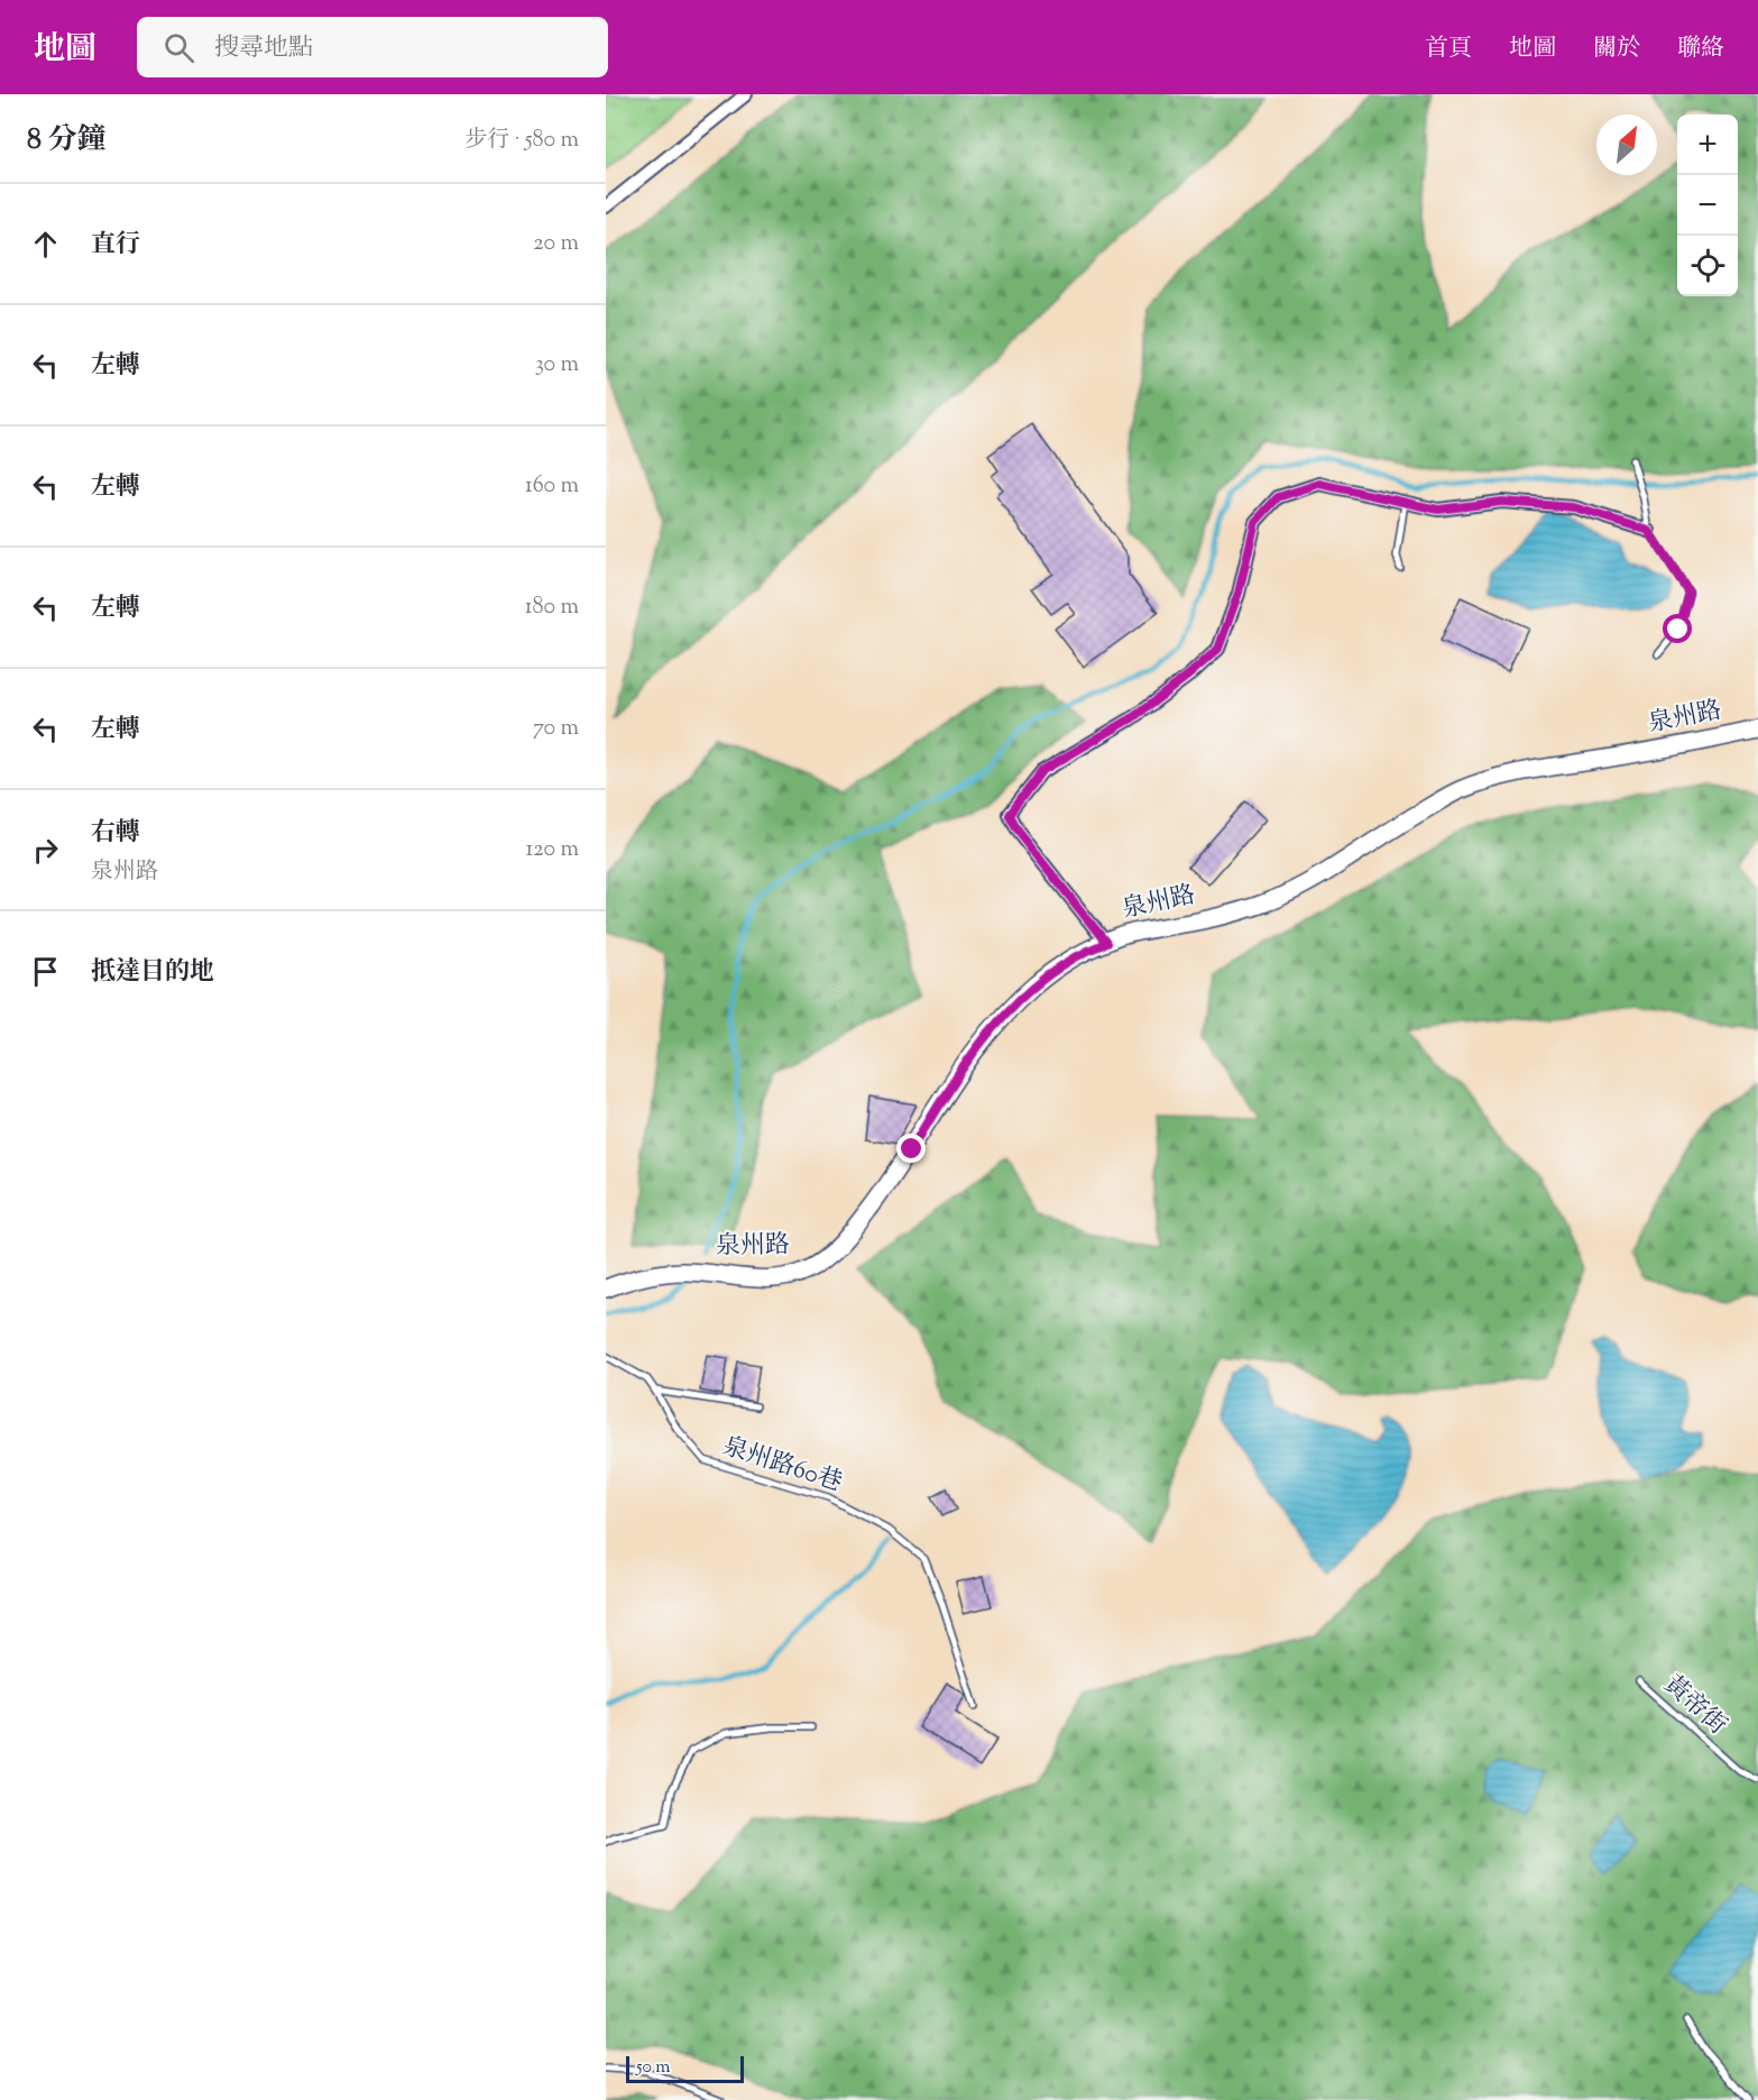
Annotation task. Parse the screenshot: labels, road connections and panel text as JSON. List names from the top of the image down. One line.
{"streets":{"street":["泉州路"],"lane":["泉州路60巷","黃帝街"]},"scale_bar":"50 m","north":"top right","page":{"header":"地圖","search":"搜尋地點","nav":["首頁","地圖","關於","聯絡"],"heading":["8 分鐘","步行 · 580 m"],"map_buttons":["+","−"],"list":[["直行","20 m"],["左轉","30 m"],["左轉","160 m"],["左轉","180 m"],["左轉","70 m"],["右轉","泉州路","120 m"],"抵達目的地"],"scale":"50 m"}}
